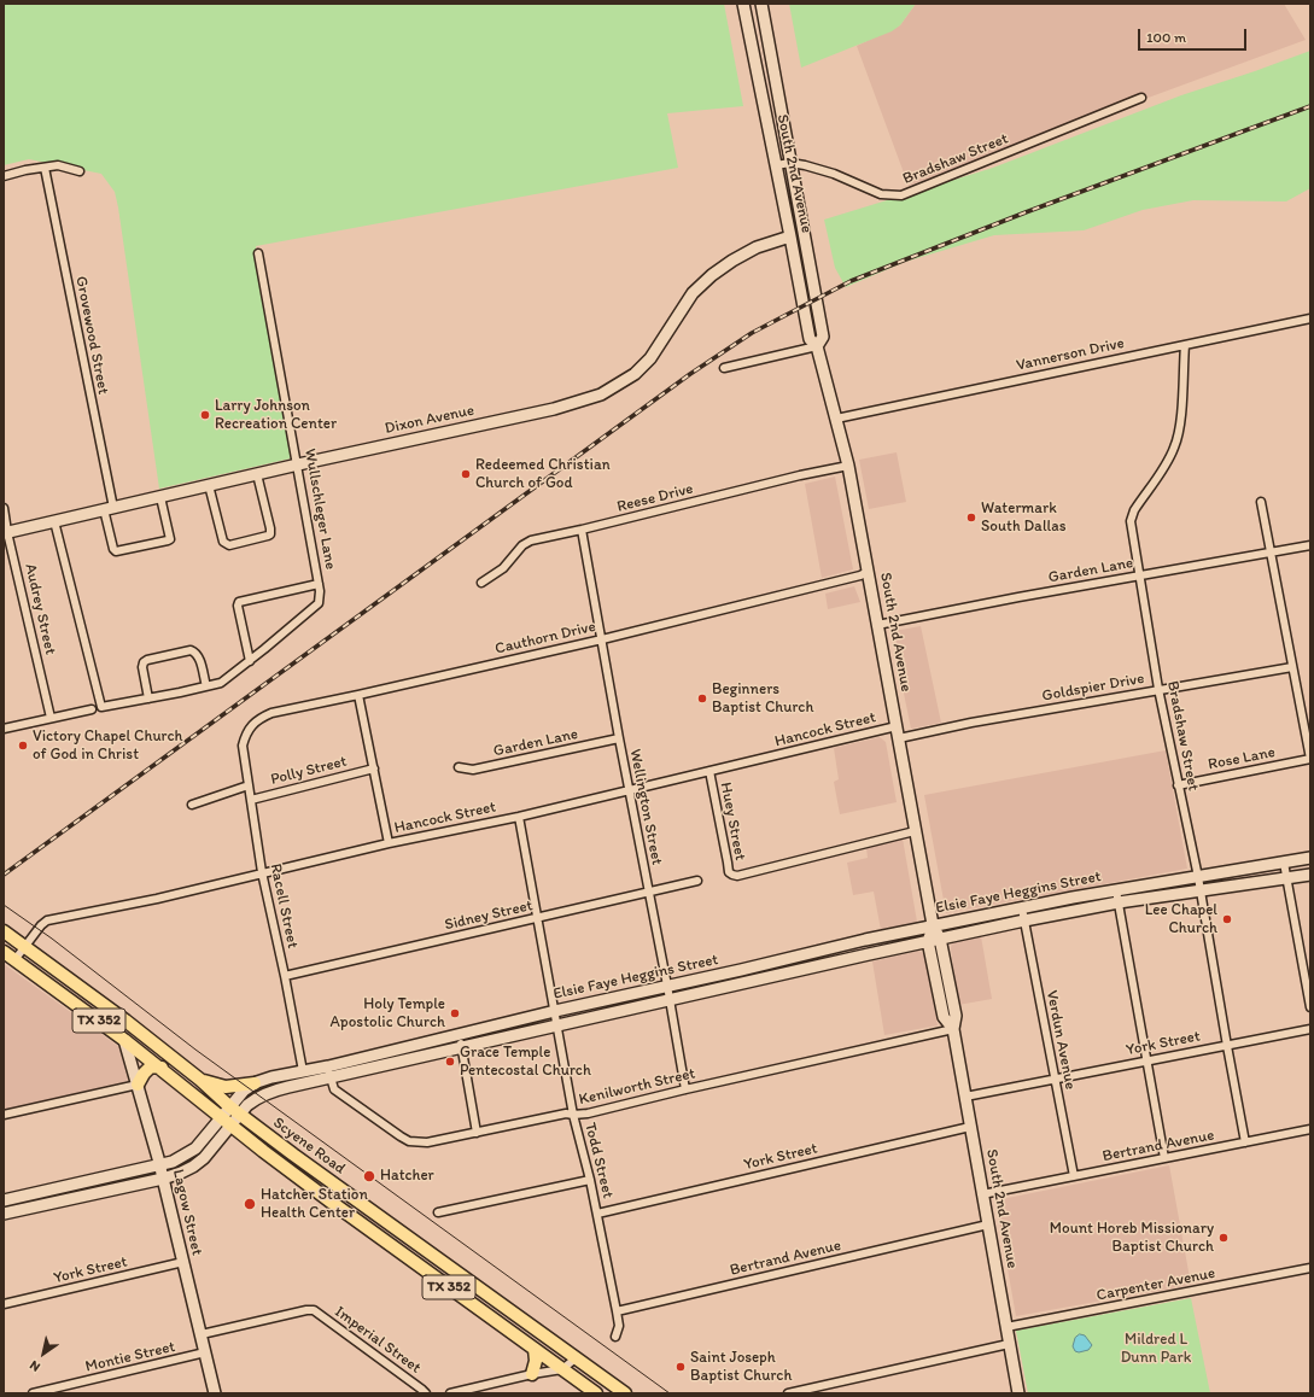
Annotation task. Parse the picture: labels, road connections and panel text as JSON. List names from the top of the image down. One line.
{"streets":{"main road":["South 2nd Avenue","Dixon Avenue","Elsie Faye Heggins Street","TX 352","Scyene Road","Lagow Street"],"street":["Bradshaw Street","Grovewood Street","Vannerson Drive","Reese Drive","Wullschleger Lane","Garden Lane","Audrey Street","Cauthorn Drive","Goldspier Drive","Hancock Street","Rose Lane","Polly Street","Wellington Street","Huey Street","Racell Street","Sidney Street","Verdun Avenue","York Street","Kenilworth Street","Bertrand Avenue","Todd Street","Carpenter Avenue","Imperial Street","Montie Street"]},"crossings":[["Bradshaw Street","South 2nd Avenue"],["Bradshaw Street","Vannerson Drive"],["Bradshaw Street","Garden Lane"],["Bradshaw Street","Goldspier Drive"],["Bradshaw Street","Rose Lane"],["Bradshaw Street","Elsie Faye Heggins Street"],["Bradshaw Street","York Street"],["Bradshaw Street","Bertrand Avenue"],["South 2nd Avenue","Vannerson Drive"],["South 2nd Avenue","Dixon Avenue"],["South 2nd Avenue","Reese Drive"],["South 2nd Avenue","Garden Lane"],["South 2nd Avenue","Cauthorn Drive"],["South 2nd Avenue","Goldspier Drive"],["South 2nd Avenue","Hancock Street"],["South 2nd Avenue","Huey Street"],["South 2nd Avenue","Elsie Faye Heggins Street"],["South 2nd Avenue","York Street"],["South 2nd Avenue","Kenilworth Street"],["South 2nd Avenue","Bertrand Avenue"],["South 2nd Avenue","Carpenter Avenue"],["Grovewood Street","Dixon Avenue"],["Dixon Avenue","Wullschleger Lane"],["Dixon Avenue","Audrey Street"],["Reese Drive","Wellington Street"],["Garden Lane","Wellington Street"],["Cauthorn Drive","Wellington Street"],["Cauthorn Drive","Racell Street"],["Hancock Street","Wellington Street"],["Hancock Street","Huey Street"],["Hancock Street","Racell Street"],["Hancock Street","Scyene Road"],["Hancock Street","Todd Street"],["Polly Street","Racell Street"],["Wellington Street","Elsie Faye Heggins Street"],["Wellington Street","Sidney Street"],["Wellington Street","Kenilworth Street"],["Elsie Faye Heggins Street","Racell Street"],["Elsie Faye Heggins Street","Verdun Avenue"],["Elsie Faye Heggins Street","Kenilworth Street"],["Elsie Faye Heggins Street","Scyene Road"],["Elsie Faye Heggins Street","Todd Street"],["Elsie Faye Heggins Street","Lagow Street"],["Racell Street","Sidney Street"],["Sidney Street","Todd Street"],["Verdun Avenue","York Street"],["Verdun Avenue","Bertrand Avenue"],["York Street","Todd Street"],["York Street","Lagow Street"],["Kenilworth Street","Todd Street"],["Scyene Road","Lagow Street"],["Bertrand Avenue","Todd Street"],["Lagow Street","Imperial Street"],["Lagow Street","Montie Street"]],"parks":["Mildred L Dunn Park"],"places":["Larry Johnson Recreation Center","Redeemed Christian Church of God","Watermark South Dallas","Beginners Baptist Church","Victory Chapel Church of God in Christ","Lee Chapel Church","Holy Temple Apostolic Church","Grace Temple Pentecostal Church","Hatcher","Hatcher Station Health Center","Mount Horeb Missionary Baptist Church","Saint Joseph Baptist Church"],"scale_bar":"100 m","north":"bottom left"}
